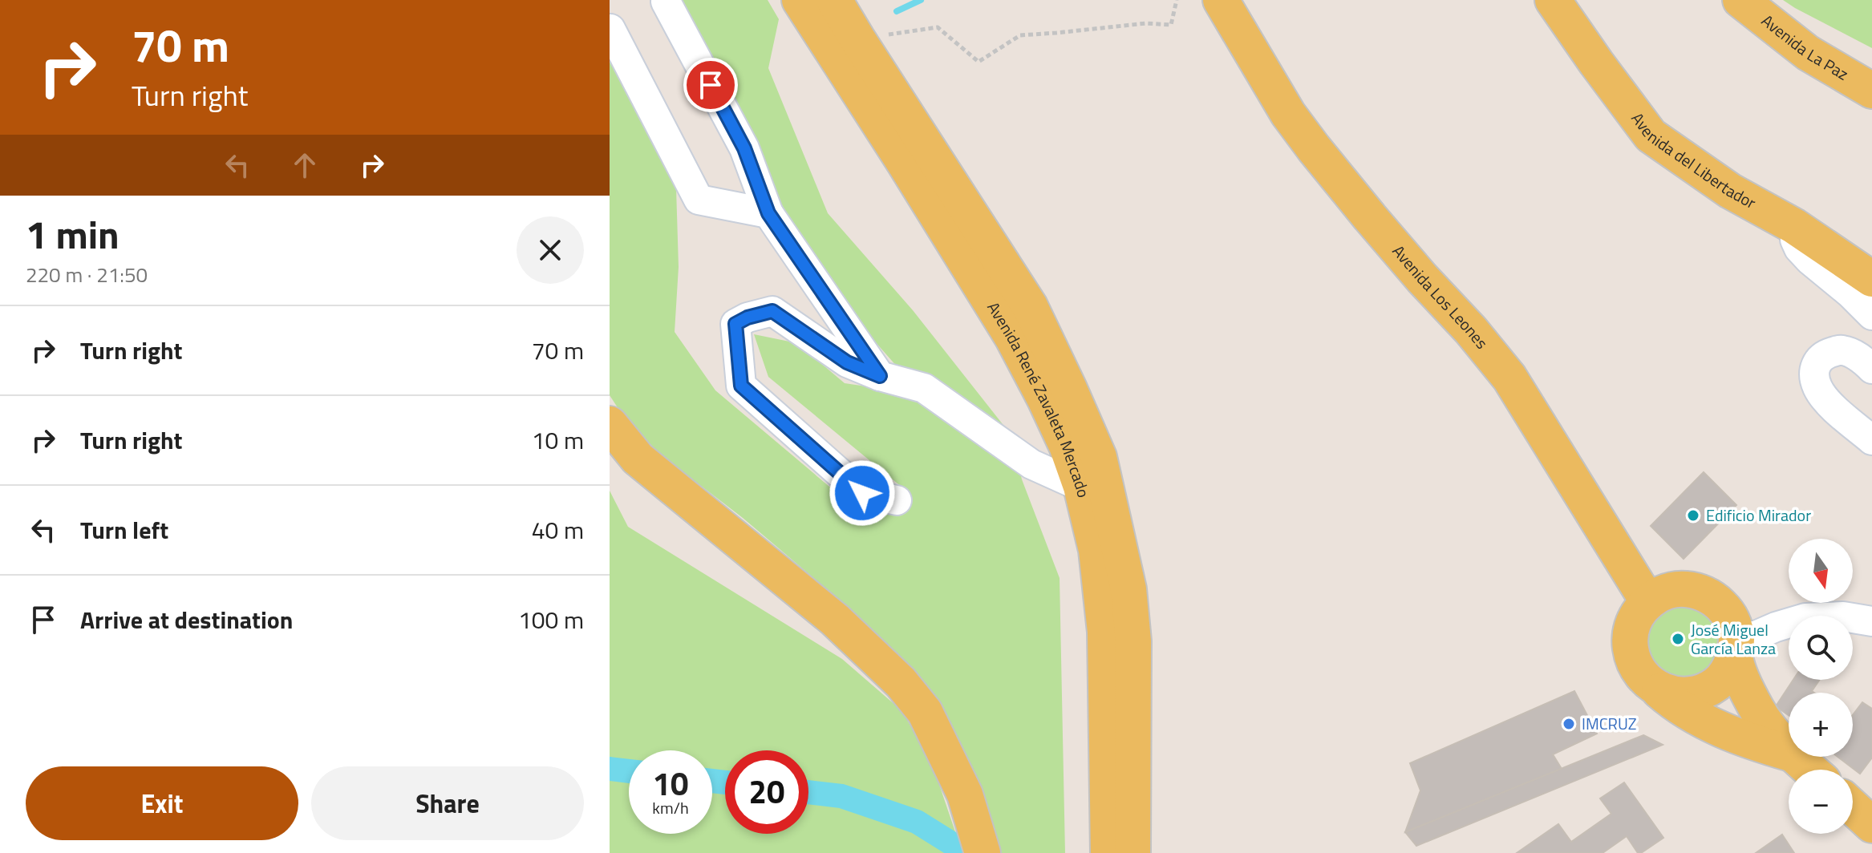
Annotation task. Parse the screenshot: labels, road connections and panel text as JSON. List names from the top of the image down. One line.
{"streets":{"main road":["Avenida La Paz","Avenida del Libertador","Avenida Los Leones","Avenida René Zavaleta Mercado"]},"places":["Edificio Mirador","José Miguel García Lanza","IMCRUZ"],"north":"bottom","page":{"turn":["70 m","Turn right"],"heading":["1 min","220 m · 21:50"],"list":[{"name":"Turn right","value":"70 m"},{"name":"Turn right","value":"10 m"},{"name":"Turn left","value":"40 m"},{"name":"Arrive at destination","value":"100 m"}],"map_buttons":["+","−"],"speed":"10 km/h","limit":"20","buttons":["Exit","Share"]}}
